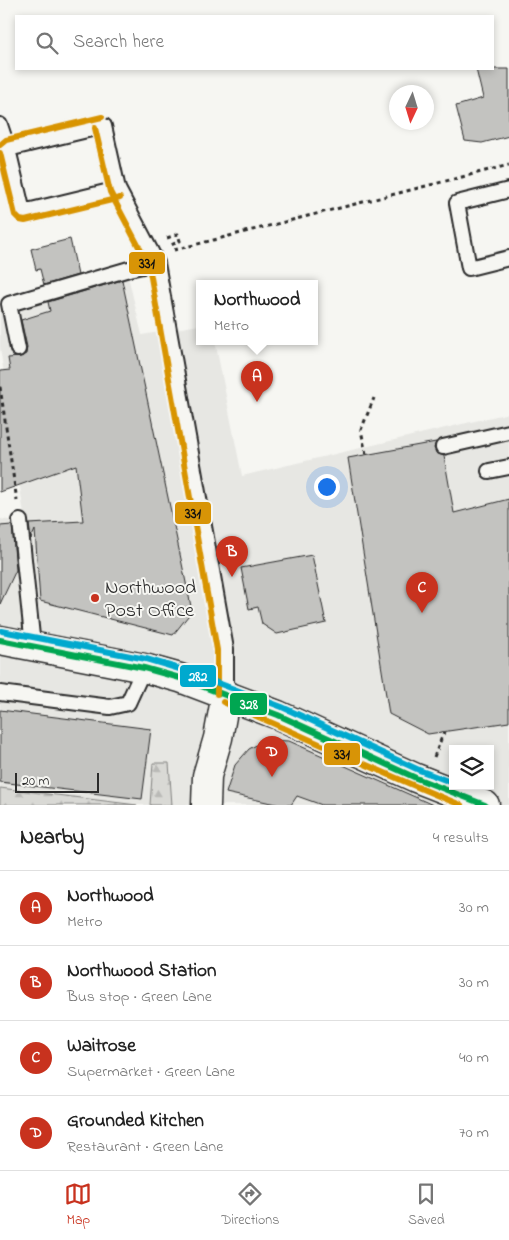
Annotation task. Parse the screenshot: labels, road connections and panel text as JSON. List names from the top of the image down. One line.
{"places":["Northwood Post Office"],"lines":["transit line 331","transit line 282","transit line 328"],"scale_bar":"20 m","north":"bottom","page":{"search":"Search here","popup":["Northwood","Metro"],"pins":["A","B","C","D"],"scale":"20 m","heading":["Nearby","4 results"],"list":[{"mark":"A","name":"Northwood","note":"Metro","value":"30 m"},{"mark":"B","name":"Northwood Station","note":"Bus stop · Green Lane","value":"30 m"},{"mark":"C","name":"Waitrose","note":"Supermarket · Green Lane","value":"40 m"},{"mark":"D","name":"Grounded Kitchen","note":"Restaurant · Green Lane","value":"70 m"}],"nav":["Map","Directions","Saved"]}}
